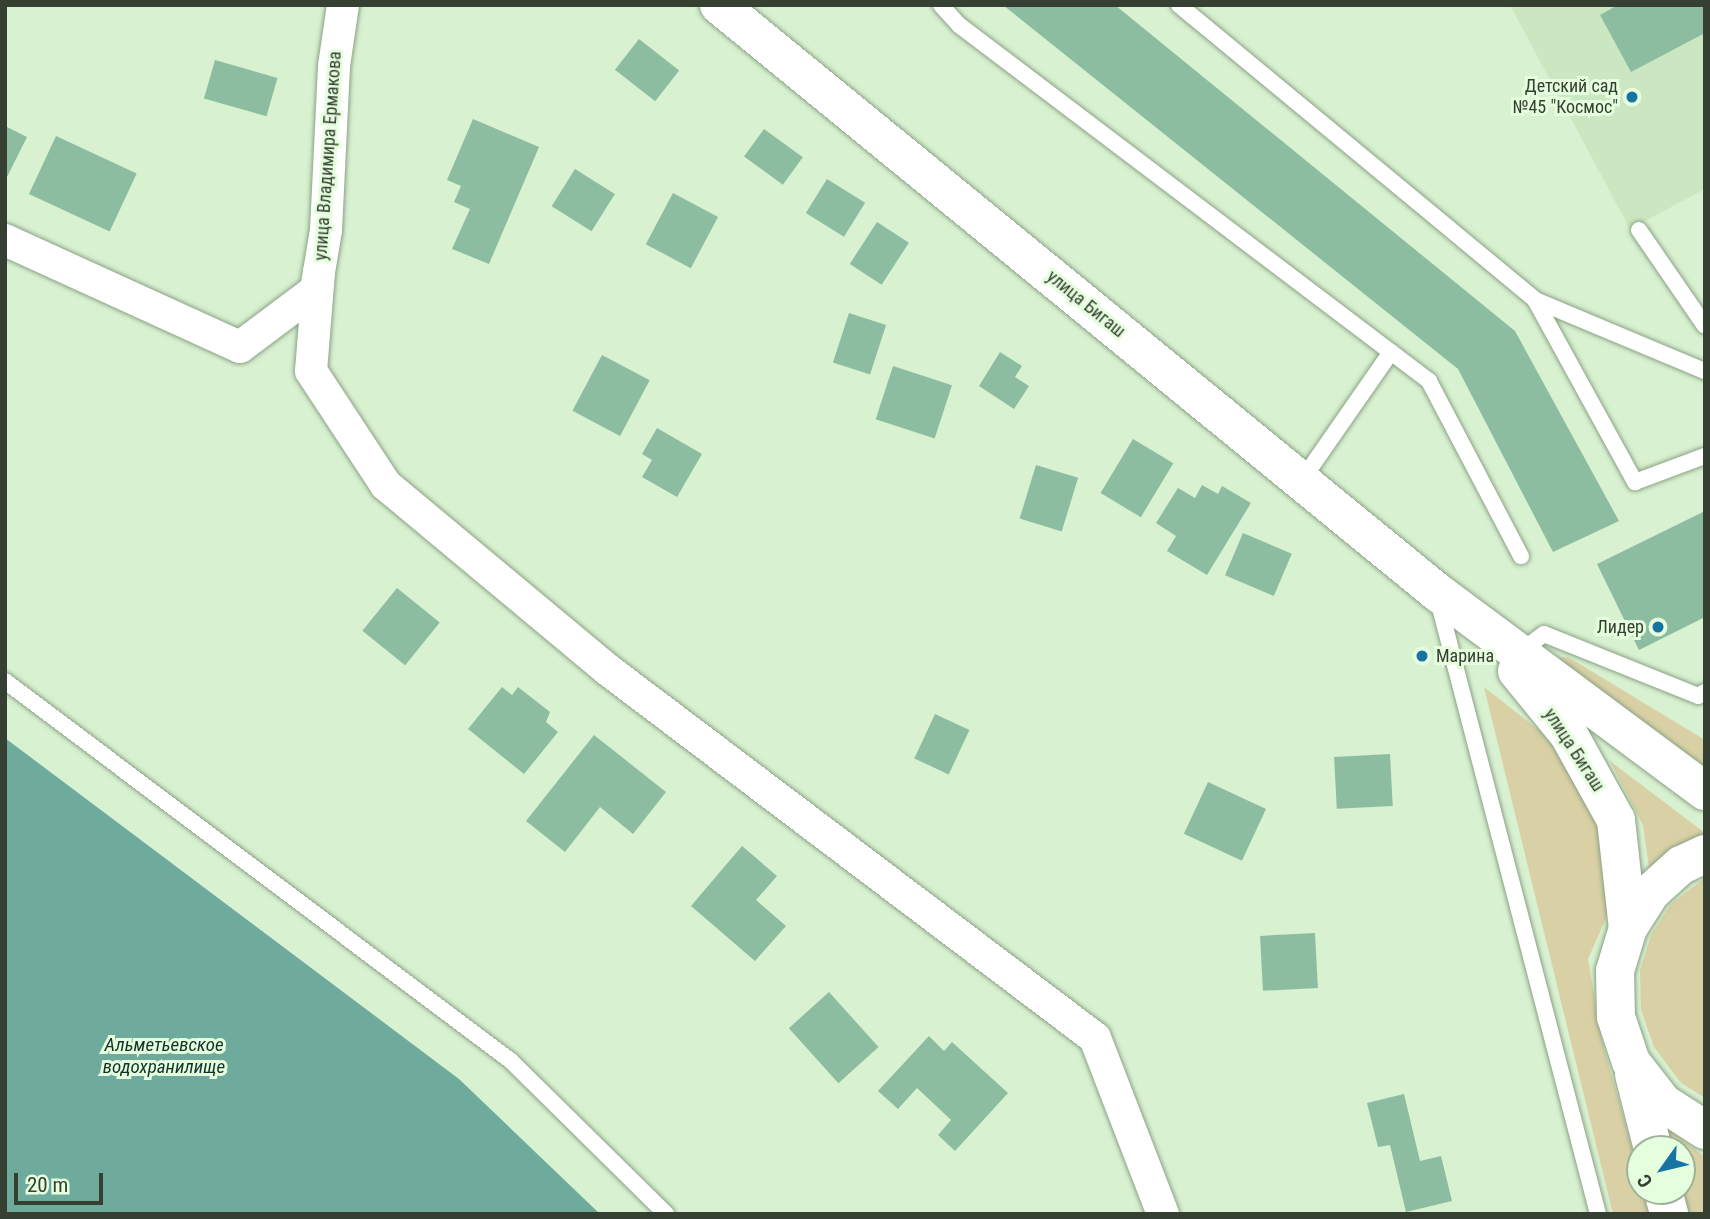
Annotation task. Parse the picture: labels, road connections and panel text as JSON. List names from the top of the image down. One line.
{"streets":{"main road":["улица Бигаш"],"street":["улица Владимира Ермакова"]},"water":["Альметьевское водохранилище"],"places":["Детский сад №45 \"Космос\"","Лидер","Марина"],"scale_bar":"20 m","north":"bottom left"}
